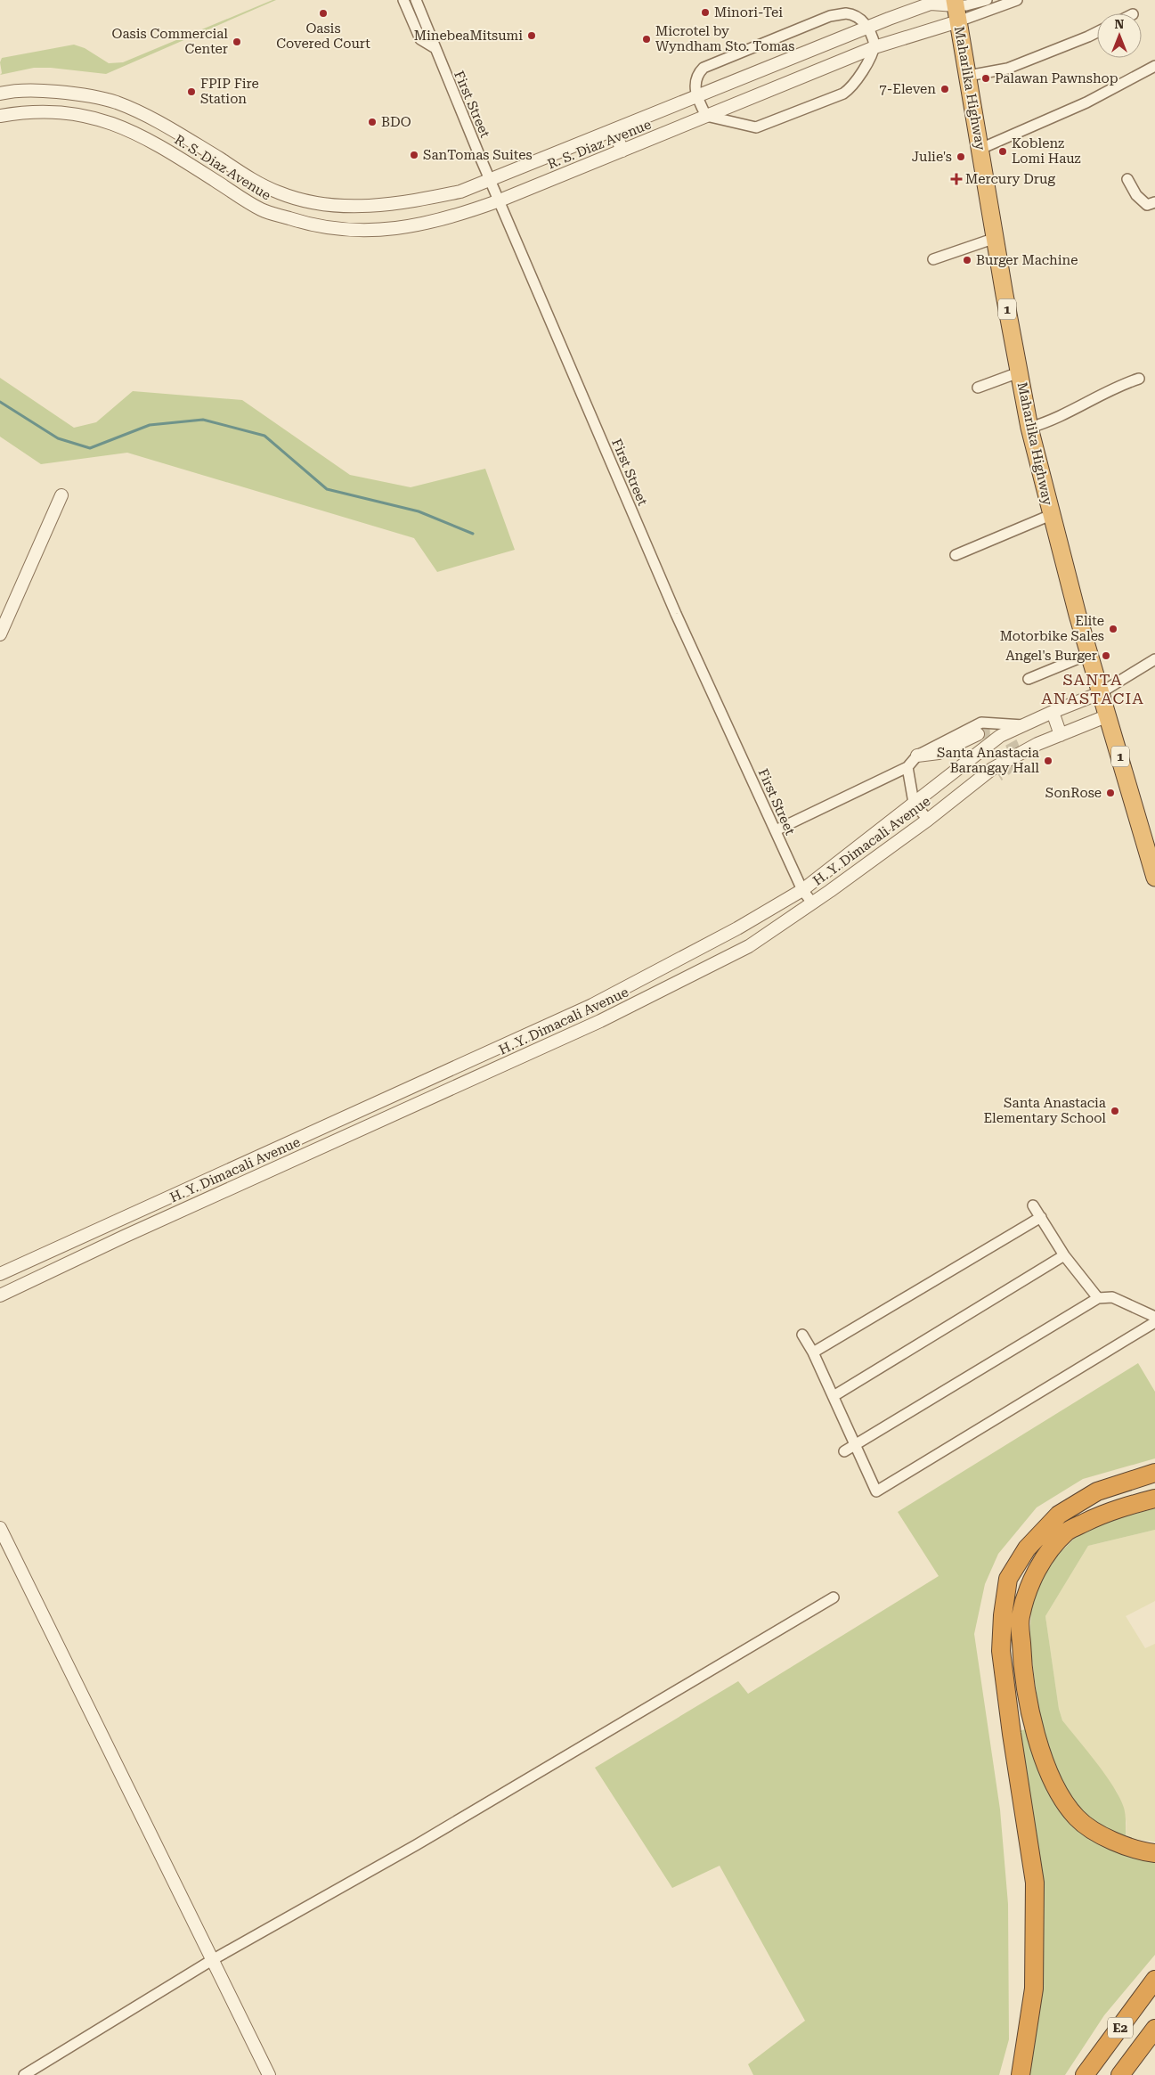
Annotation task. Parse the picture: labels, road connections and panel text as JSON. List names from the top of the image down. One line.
{"streets":{"highway":["Maharlika Highway","1","E2"],"street":["First Street","R. S. Diaz Avenue","H. Y. Dimacali Avenue"]},"crossings":[["Maharlika Highway","R. S. Diaz Avenue"],["Maharlika Highway","H. Y. Dimacali Avenue"],["First Street","R. S. Diaz Avenue"],["First Street","H. Y. Dimacali Avenue"]],"districts":["SANTA ANASTACIA"],"places":{"other":["Minori-Tei","Oasis Covered Court","MinebeaMitsumi","Microtel by Wyndham Sto. Tomas","Oasis Commercial Center","Palawan Pawnshop","7-Eleven","FPIP Fire Station","BDO","Koblenz Lomi Hauz","SanTomas Suites","Julie's","Burger Machine","Elite Motorbike Sales","Angel's Burger","Santa Anastacia Barangay Hall","SonRose","Santa Anastacia Elementary School"],"health":["Mercury Drug"]},"north":"top"}
